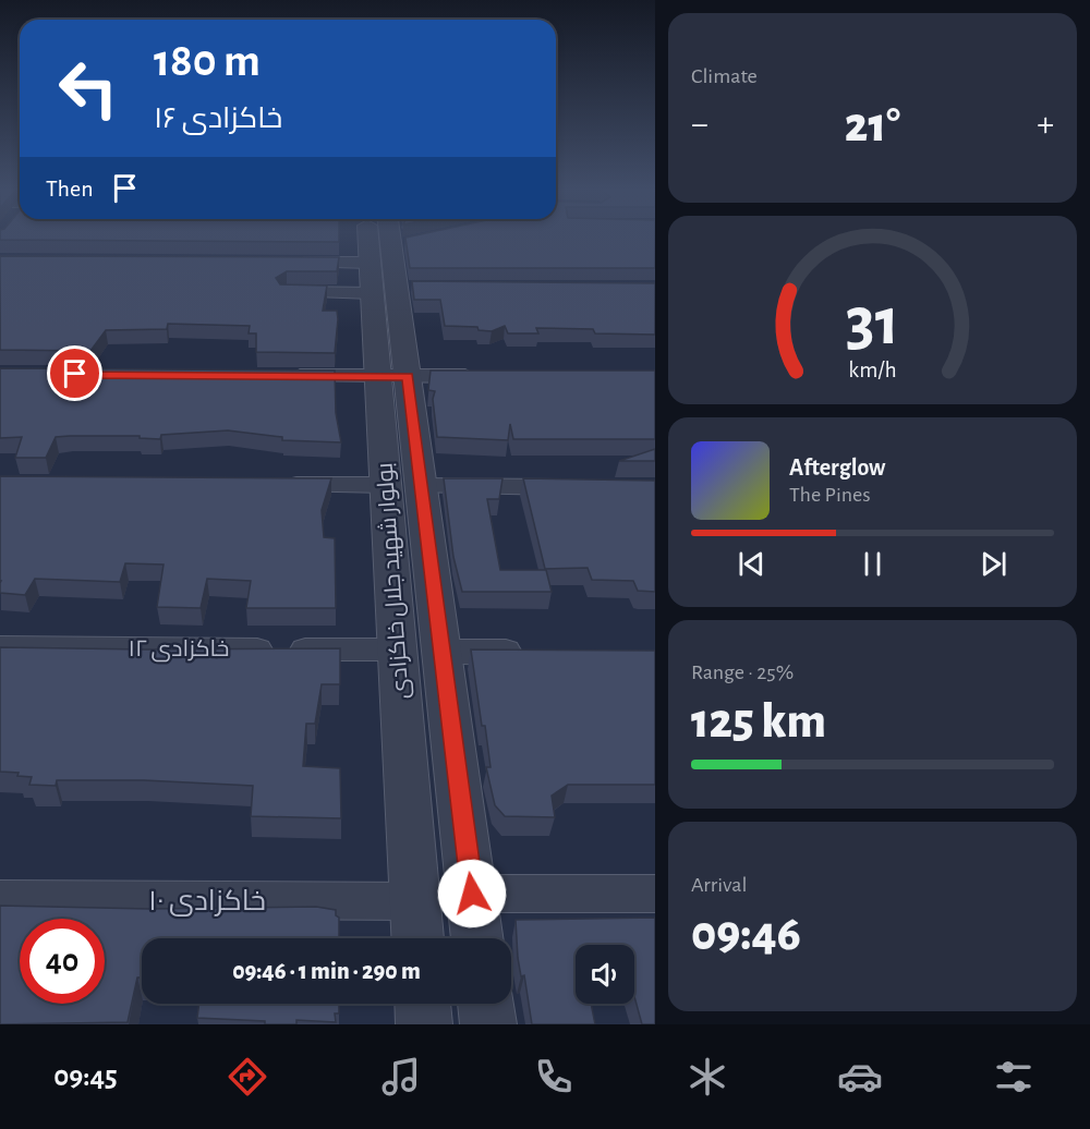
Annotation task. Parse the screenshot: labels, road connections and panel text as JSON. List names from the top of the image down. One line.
{"streets":{"street":["بولوار شهید جلال خاکزادی","خاکزادی ۱۲","خاکزادی ۱۰"]},"crossings":[["بولوار شهید جلال خاکزادی","خاکزادی ۱۲"],["بولوار شهید جلال خاکزادی","خاکزادی ۱۰"]],"page":{"tile":["Climate",["Range · 25%","125 km"],["Arrival","09:46"]],"turn":["180 m","خاکزادی ۱۶"],"heat":["−","21°","+"],"then":"Then","song":["Afterglow","The Pines"],"limit":"40","trip":"09:46 · 1 min · 290 m","tabs":"09:45","gauge":["31","km/h"]}}
